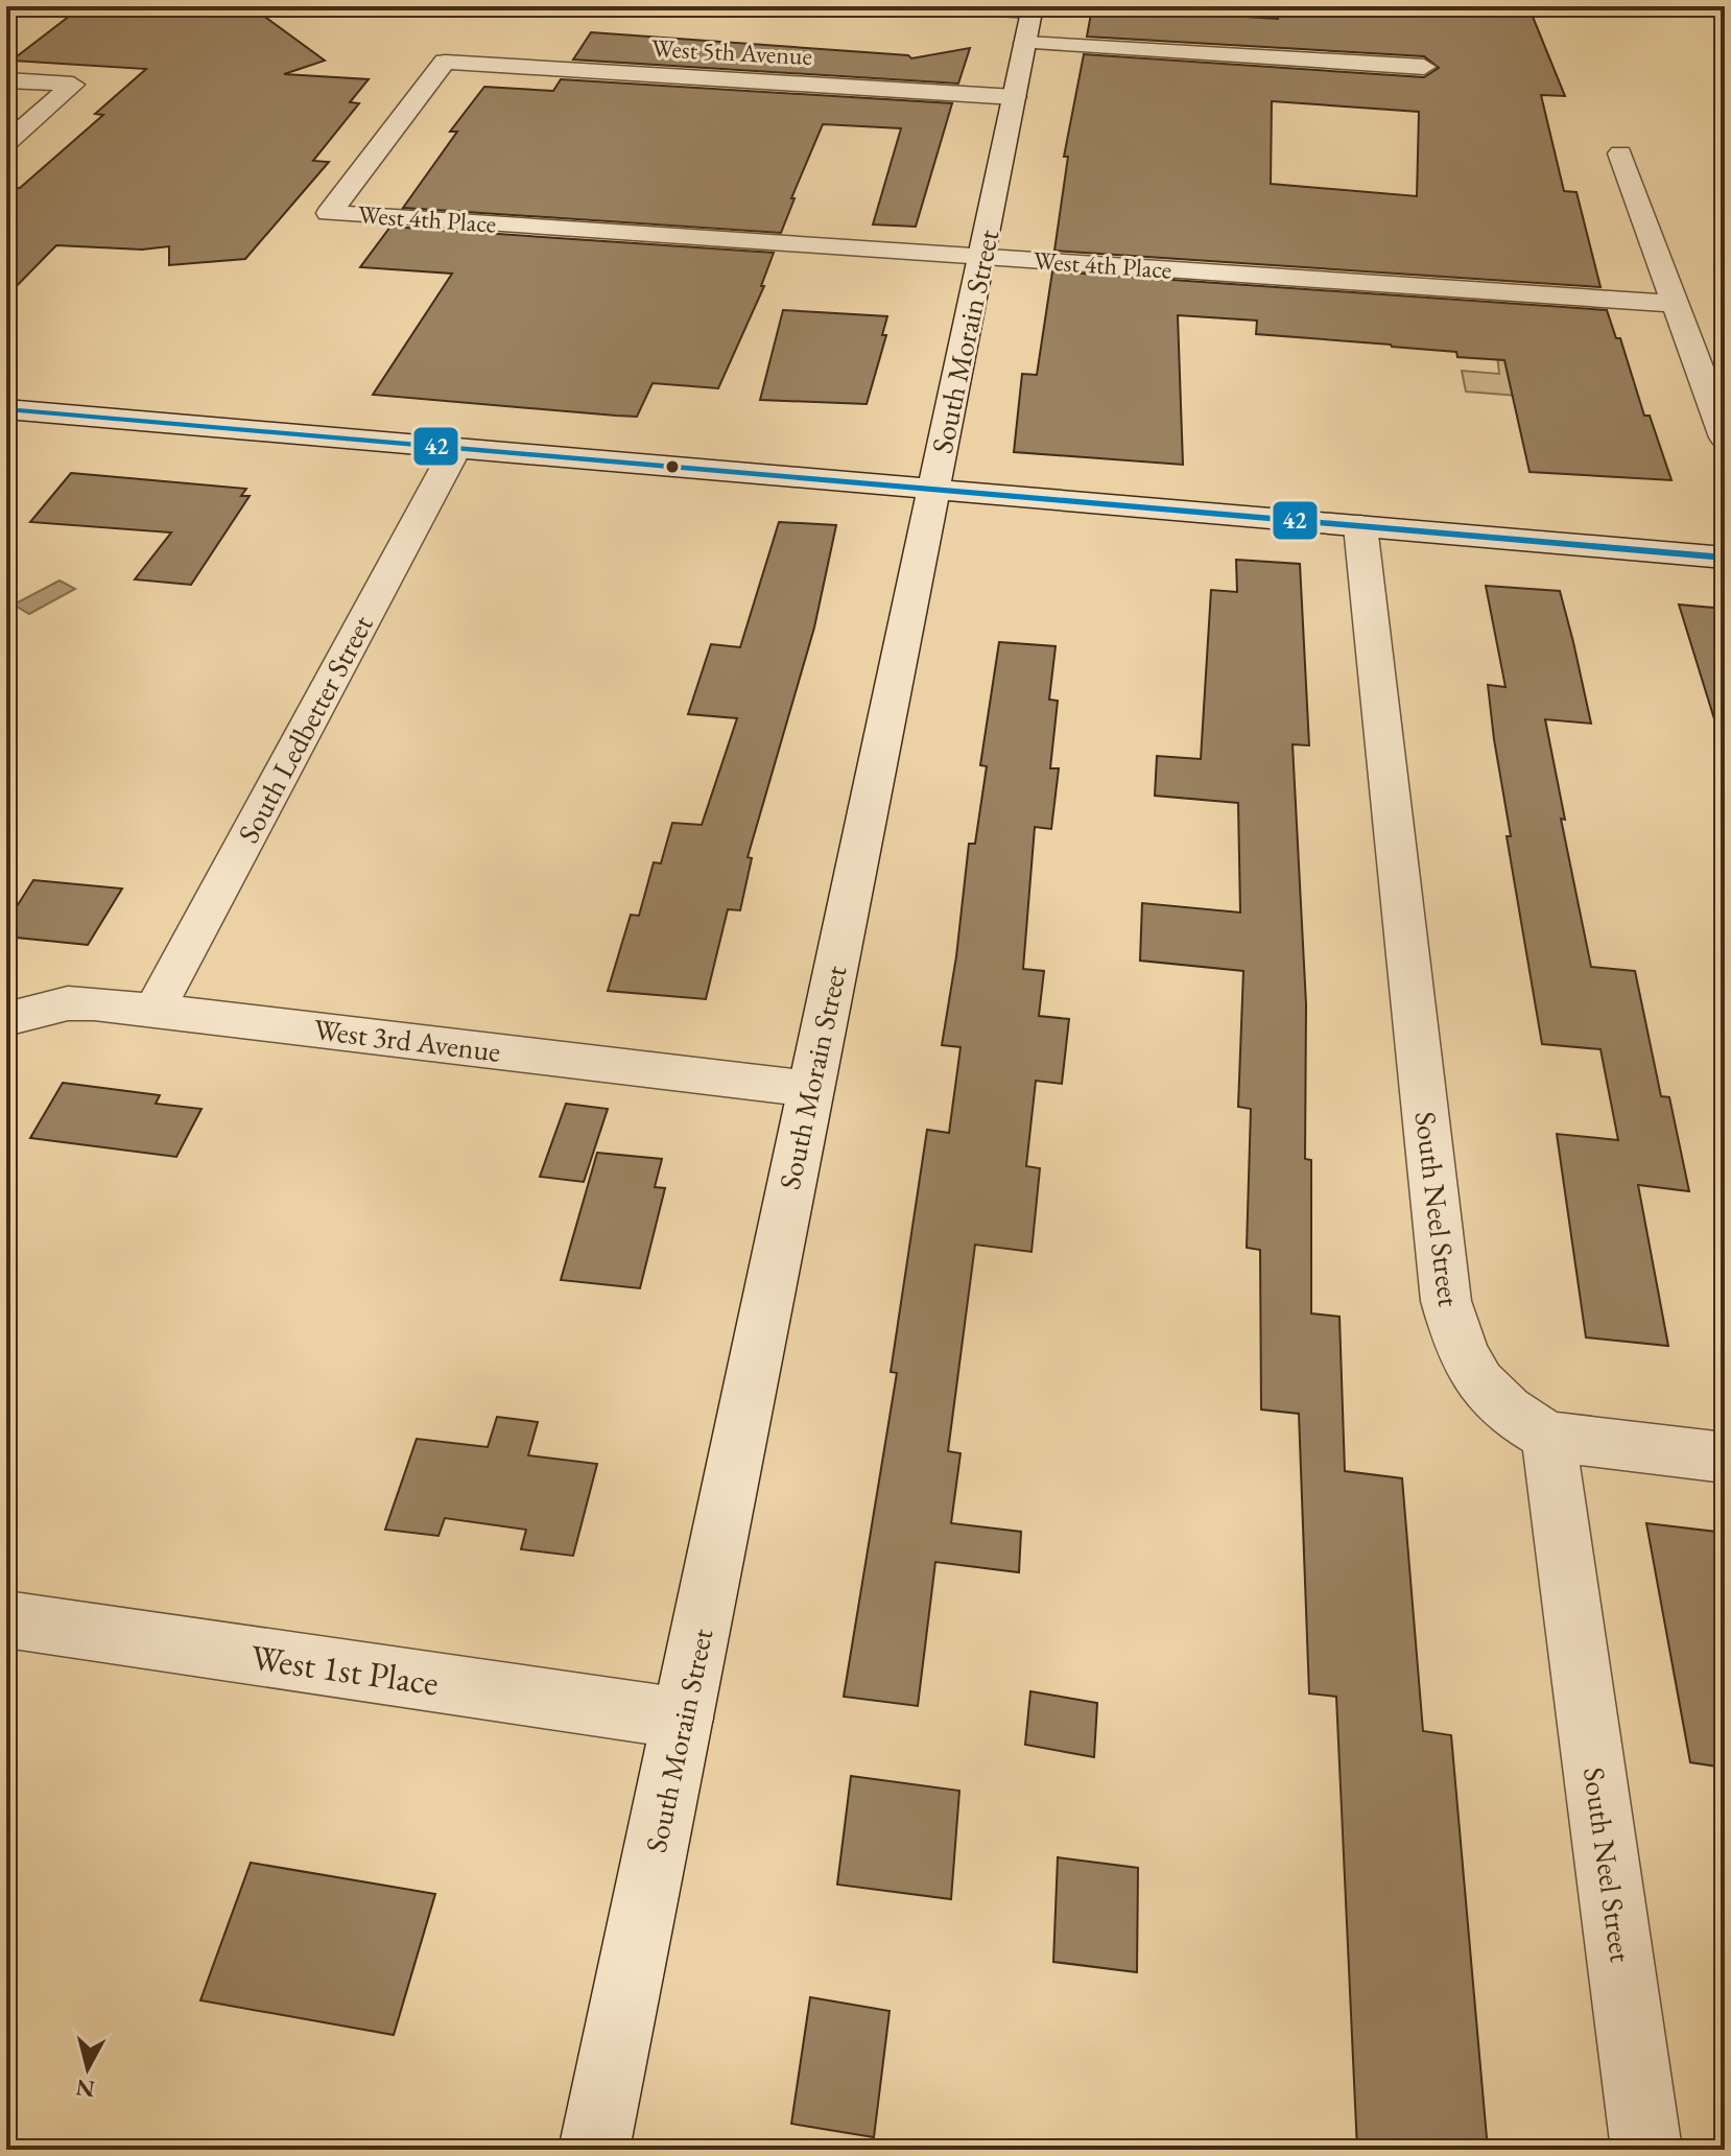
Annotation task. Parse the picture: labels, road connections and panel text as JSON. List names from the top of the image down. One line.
{"streets":{"street":["West 5th Avenue","West 4th Place","South Morain Street","South Ledbetter Street","West 3rd Avenue","South Neel Street","West 1st Place"]},"crossings":[["West 5th Avenue","West 4th Place"],["West 5th Avenue","South Morain Street"],["West 4th Place","South Morain Street"],["South Morain Street","West 3rd Avenue"],["South Morain Street","West 1st Place"],["South Ledbetter Street","West 3rd Avenue"]],"lines":["transit line 42"],"north":"bottom"}
